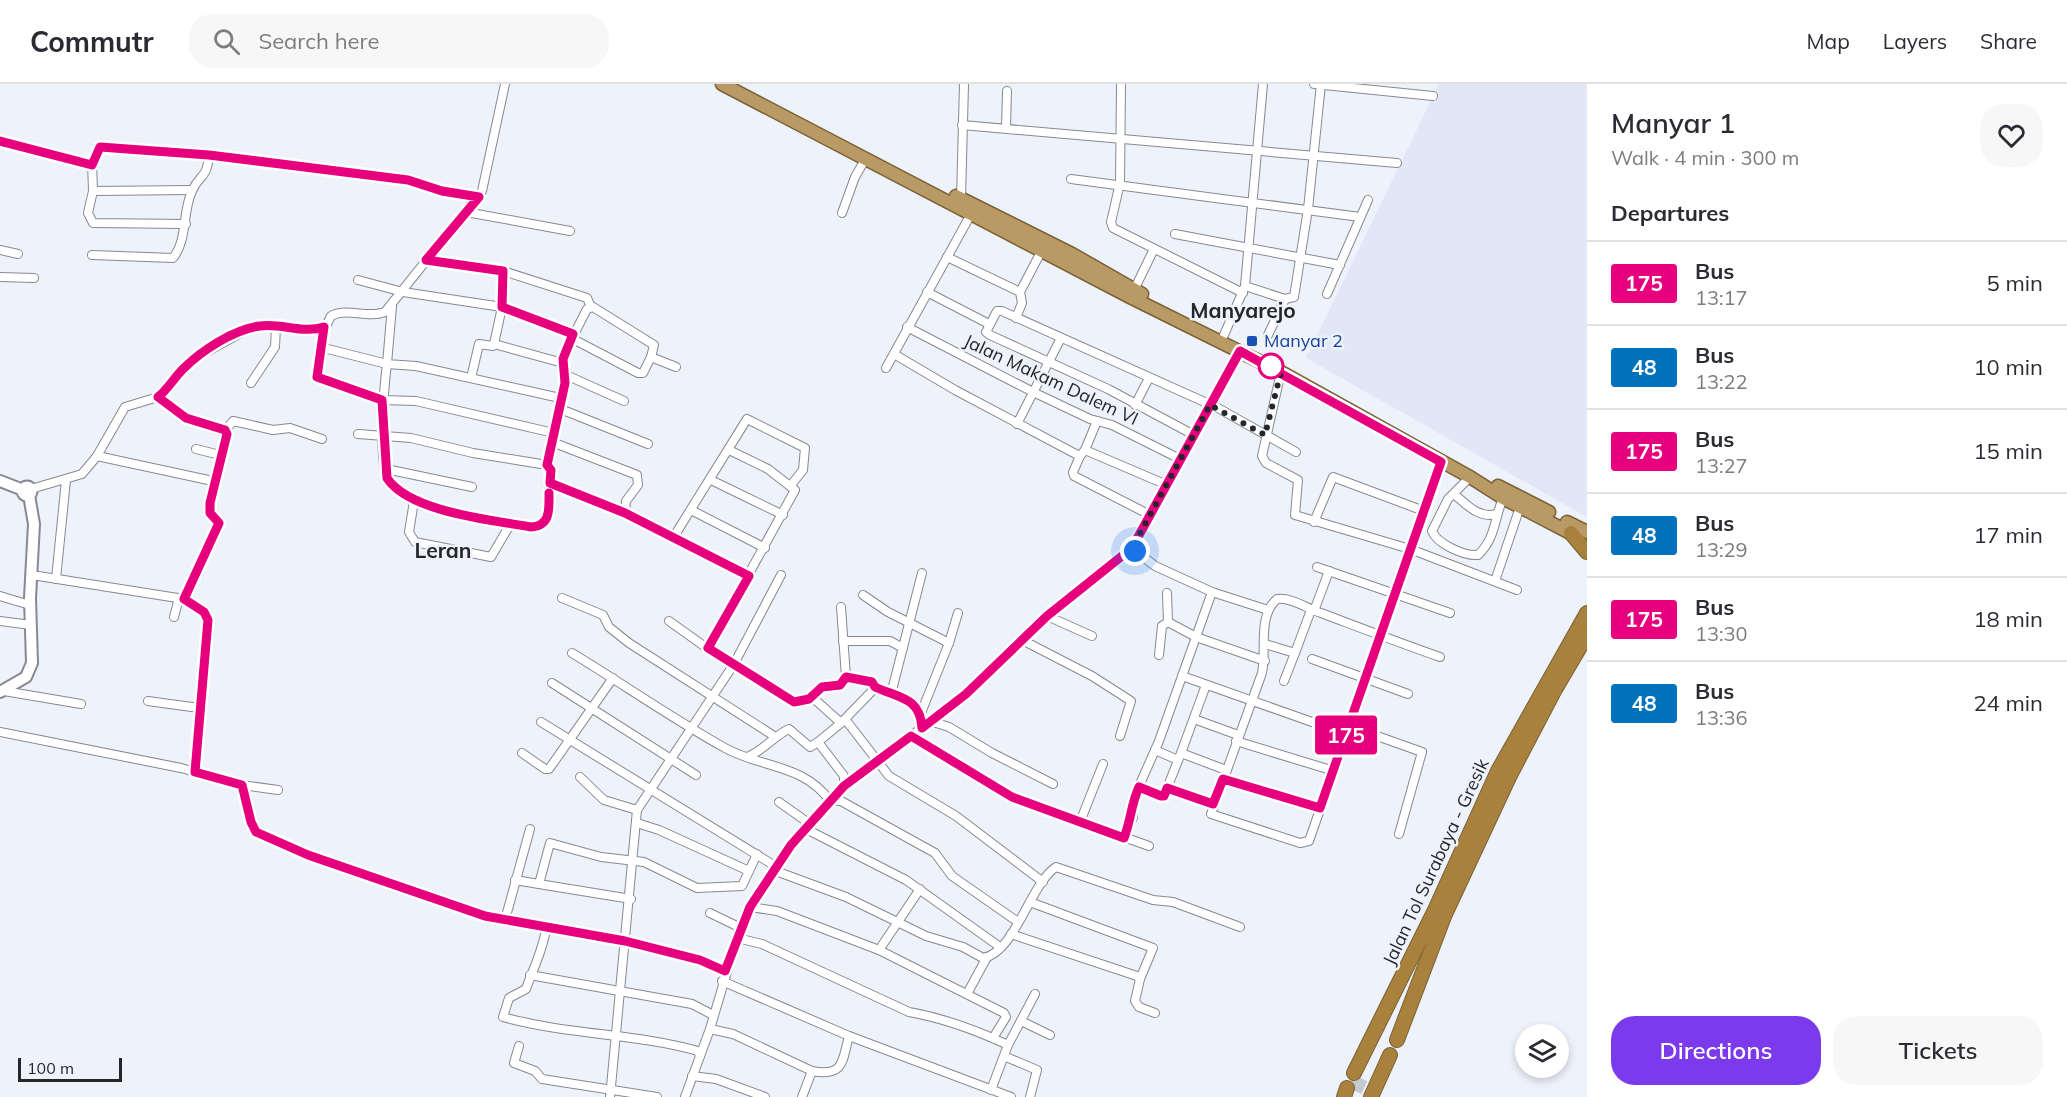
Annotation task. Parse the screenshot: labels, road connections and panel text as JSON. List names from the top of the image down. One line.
{"streets":{"highway":["Jalan Tol Surabaya - Gresik"],"street":["Jalan Makam Dalem VI"]},"districts":["Manyarejo","Leran"],"places":{"transit":["Manyar 2"]},"lines":["bus line 175"],"scale_bar":"100 m","page":{"header":"Commutr","search":"Search here","nav":["Map","Layers","Share"],"on_map":"175","heading":[["Manyar 1","Walk · 4 min · 300 m"],"Departures"],"list":[{"mark":"175","name":"Bus","note":"13:17","value":"5 min"},{"mark":"48","name":"Bus","note":"13:22","value":"10 min"},{"mark":"175","name":"Bus","note":"13:27","value":"15 min"},{"mark":"48","name":"Bus","note":"13:29","value":"17 min"},{"mark":"175","name":"Bus","note":"13:30","value":"18 min"},{"mark":"48","name":"Bus","note":"13:36","value":"24 min"}],"buttons":["Directions","Tickets"],"scale":"100 m"}}
